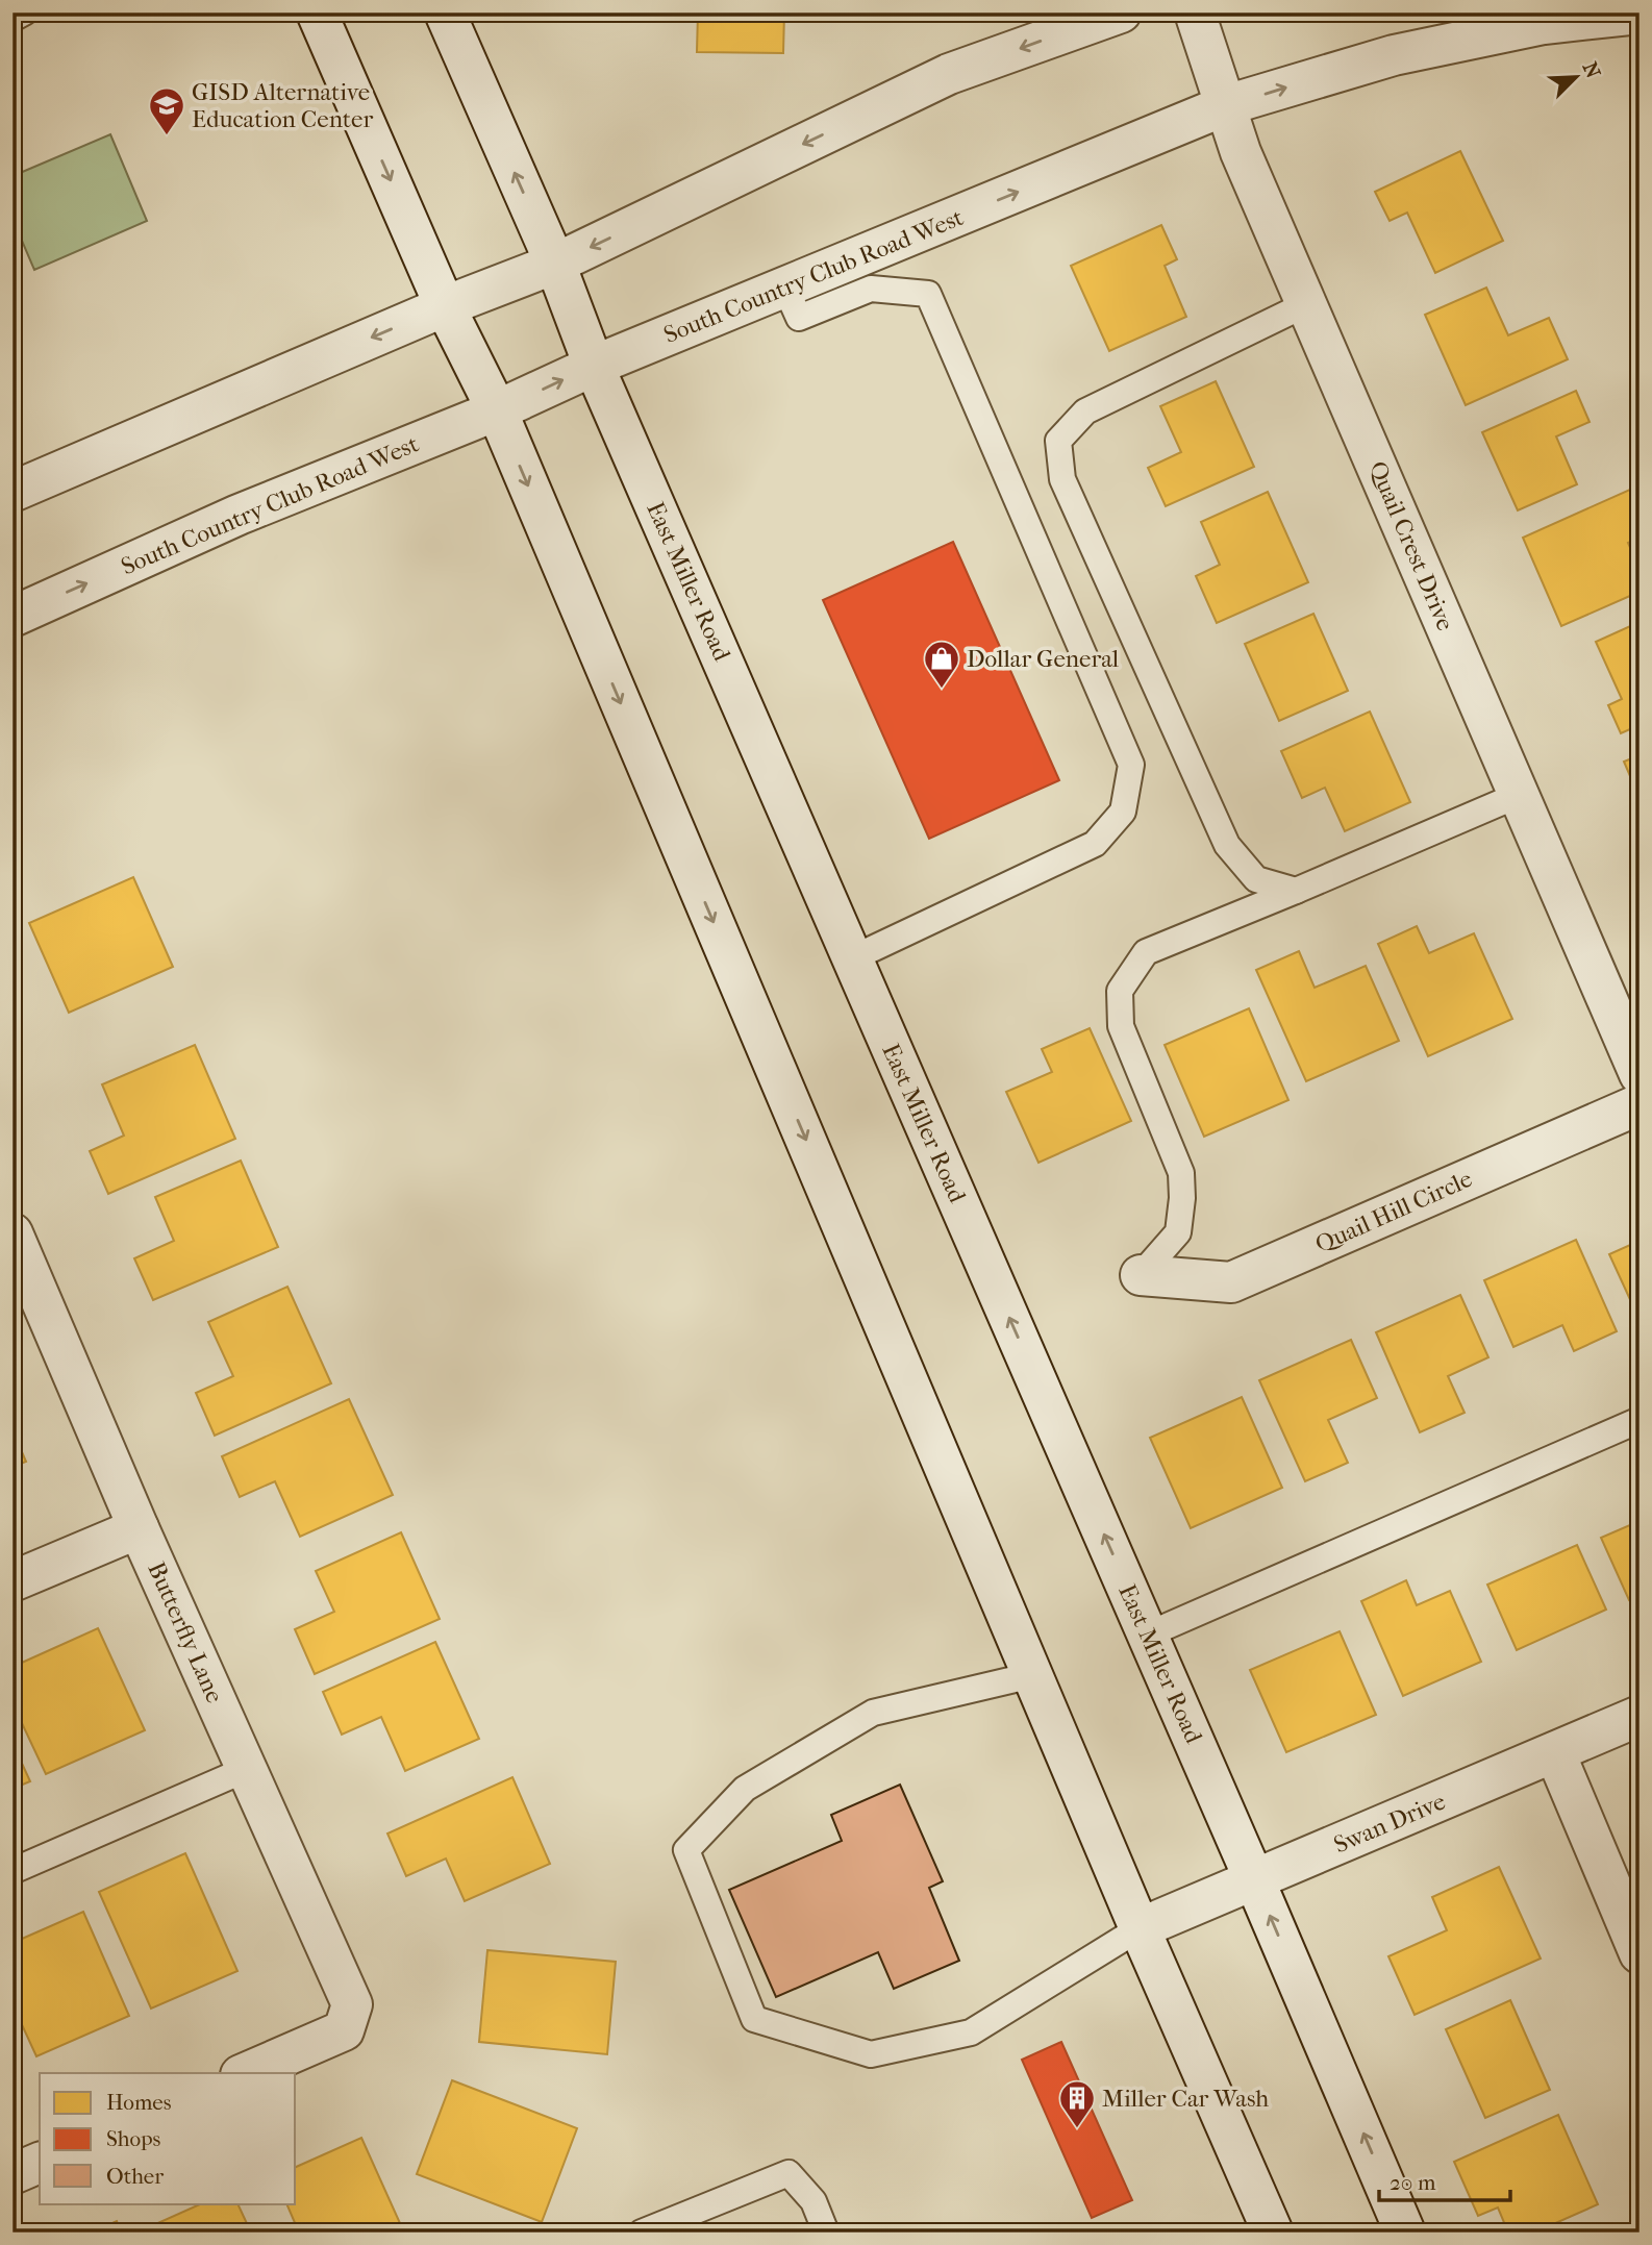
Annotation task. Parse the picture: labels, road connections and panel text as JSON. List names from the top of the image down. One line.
{"streets":{"street":["South Country Club Road West","Quail Crest Drive","East Miller Road","Quail Hill Circle","Butterfly Lane","Swan Drive"]},"crossings":[["South Country Club Road West","Quail Crest Drive"],["South Country Club Road West","East Miller Road"],["East Miller Road","Swan Drive"]],"places":{"school or university":["GISD Alternative Education Center"],"shop":["Dollar General"],"building":["Miller Car Wash"]},"legend":["Homes","Shops","Other"],"scale_bar":"20 m","north":"top right"}
